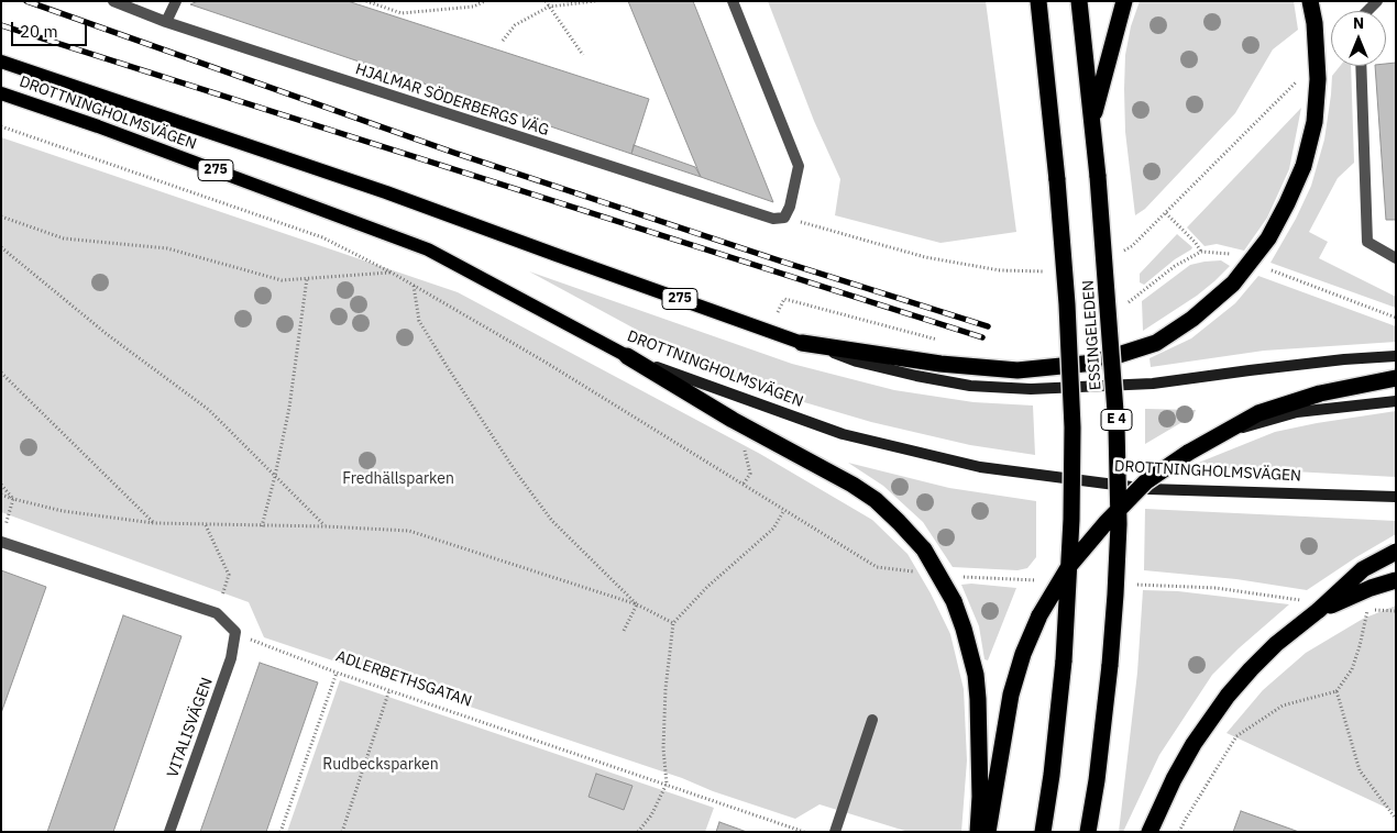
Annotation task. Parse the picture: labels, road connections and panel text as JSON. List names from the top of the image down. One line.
{"streets":{"highway":["ESSINGELEDEN","E 4"],"main road":["DROTTNINGHOLMSVÄGEN","275"],"street":["HJALMAR SÖDERBERGS VÄG","VITALISVÄGEN"],"path":["ADLERBETHSGATAN"]},"crossings":[["ADLERBETHSGATAN","VITALISVÄGEN"]],"parks":["Fredhällsparken","Rudbecksparken"],"scale_bar":"20 m","north":"top"}
